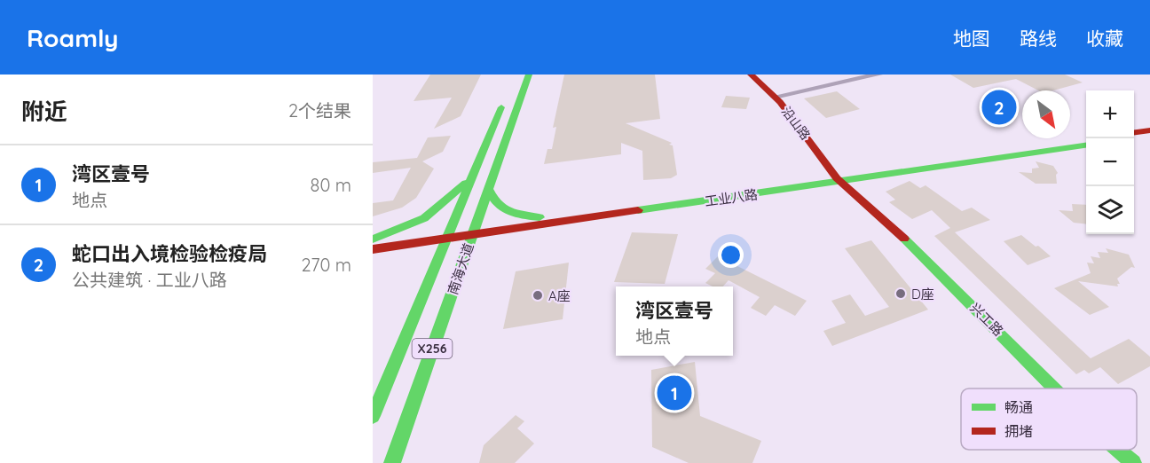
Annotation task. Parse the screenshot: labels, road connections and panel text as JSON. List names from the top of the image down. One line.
{"streets":{"street":["沿山路","工业八路","南海大道","兴工路","X256"]},"crossings":[["沿山路","工业八路"],["沿山路","兴工路"],["工业八路","南海大道"],["工业八路","兴工路"]],"places":["D座","A座"],"legend":["畅通","拥堵"],"north":"bottom right","page":{"header":"Roamly","nav":["地图","路线","收藏"],"heading":["附近","2个结果"],"pins":["2","1"],"map_buttons":["+","−"],"list":[{"mark":"1","name":"湾区壹号","note":"地点","value":"80 m"},{"mark":"2","name":"蛇口出入境检验检疫局","note":"公共建筑 · 工业八路","value":"270 m"}],"popup":["湾区壹号","地点"]}}
